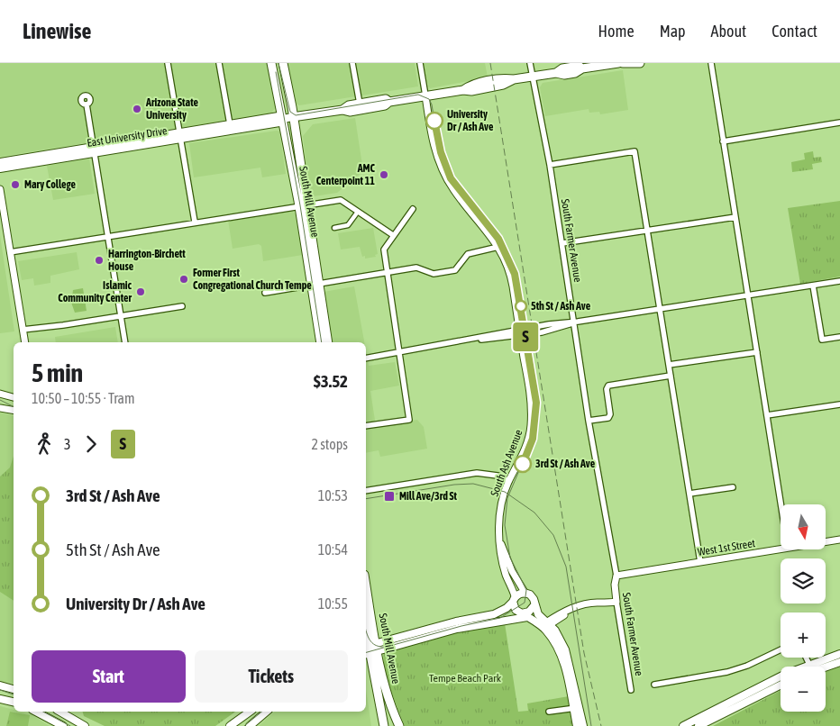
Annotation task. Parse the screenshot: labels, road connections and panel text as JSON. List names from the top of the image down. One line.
{"streets":{"main road":["East University Drive","South Mill Avenue"],"street":["South Farmer Avenue","South Ash Avenue","West 1st Street"]},"crossings":[["East University Drive","South Mill Avenue"],["South Farmer Avenue","West 1st Street"]],"parks":["Tempe Beach Park"],"places":{"other":["Arizona State University","University Dr / Ash Ave","AMC Centerpoint 11","Mary College","Harrington-Birchett House","Former First Congregational Church Tempe","Islamic Community Center","5th St / Ash Ave","3rd St / Ash Ave"],"transit":["Mill Ave/3rd St"]},"lines":["tram line S"],"north":"bottom","page":{"header":"Linewise","nav":["Home","Map","About","Contact"],"on_map":"S","heading":["5 min","10:50 – 10:55 · Tram","$3.52"],"legs":["3","S","2 stops"],"list":[{"name":"3rd St / Ash Ave","value":"10:53"},{"name":"5th St / Ash Ave","value":"10:54"},{"name":"University Dr / Ash Ave","value":"10:55"}],"map_buttons":["+","−"],"buttons":["Start","Tickets"]}}
